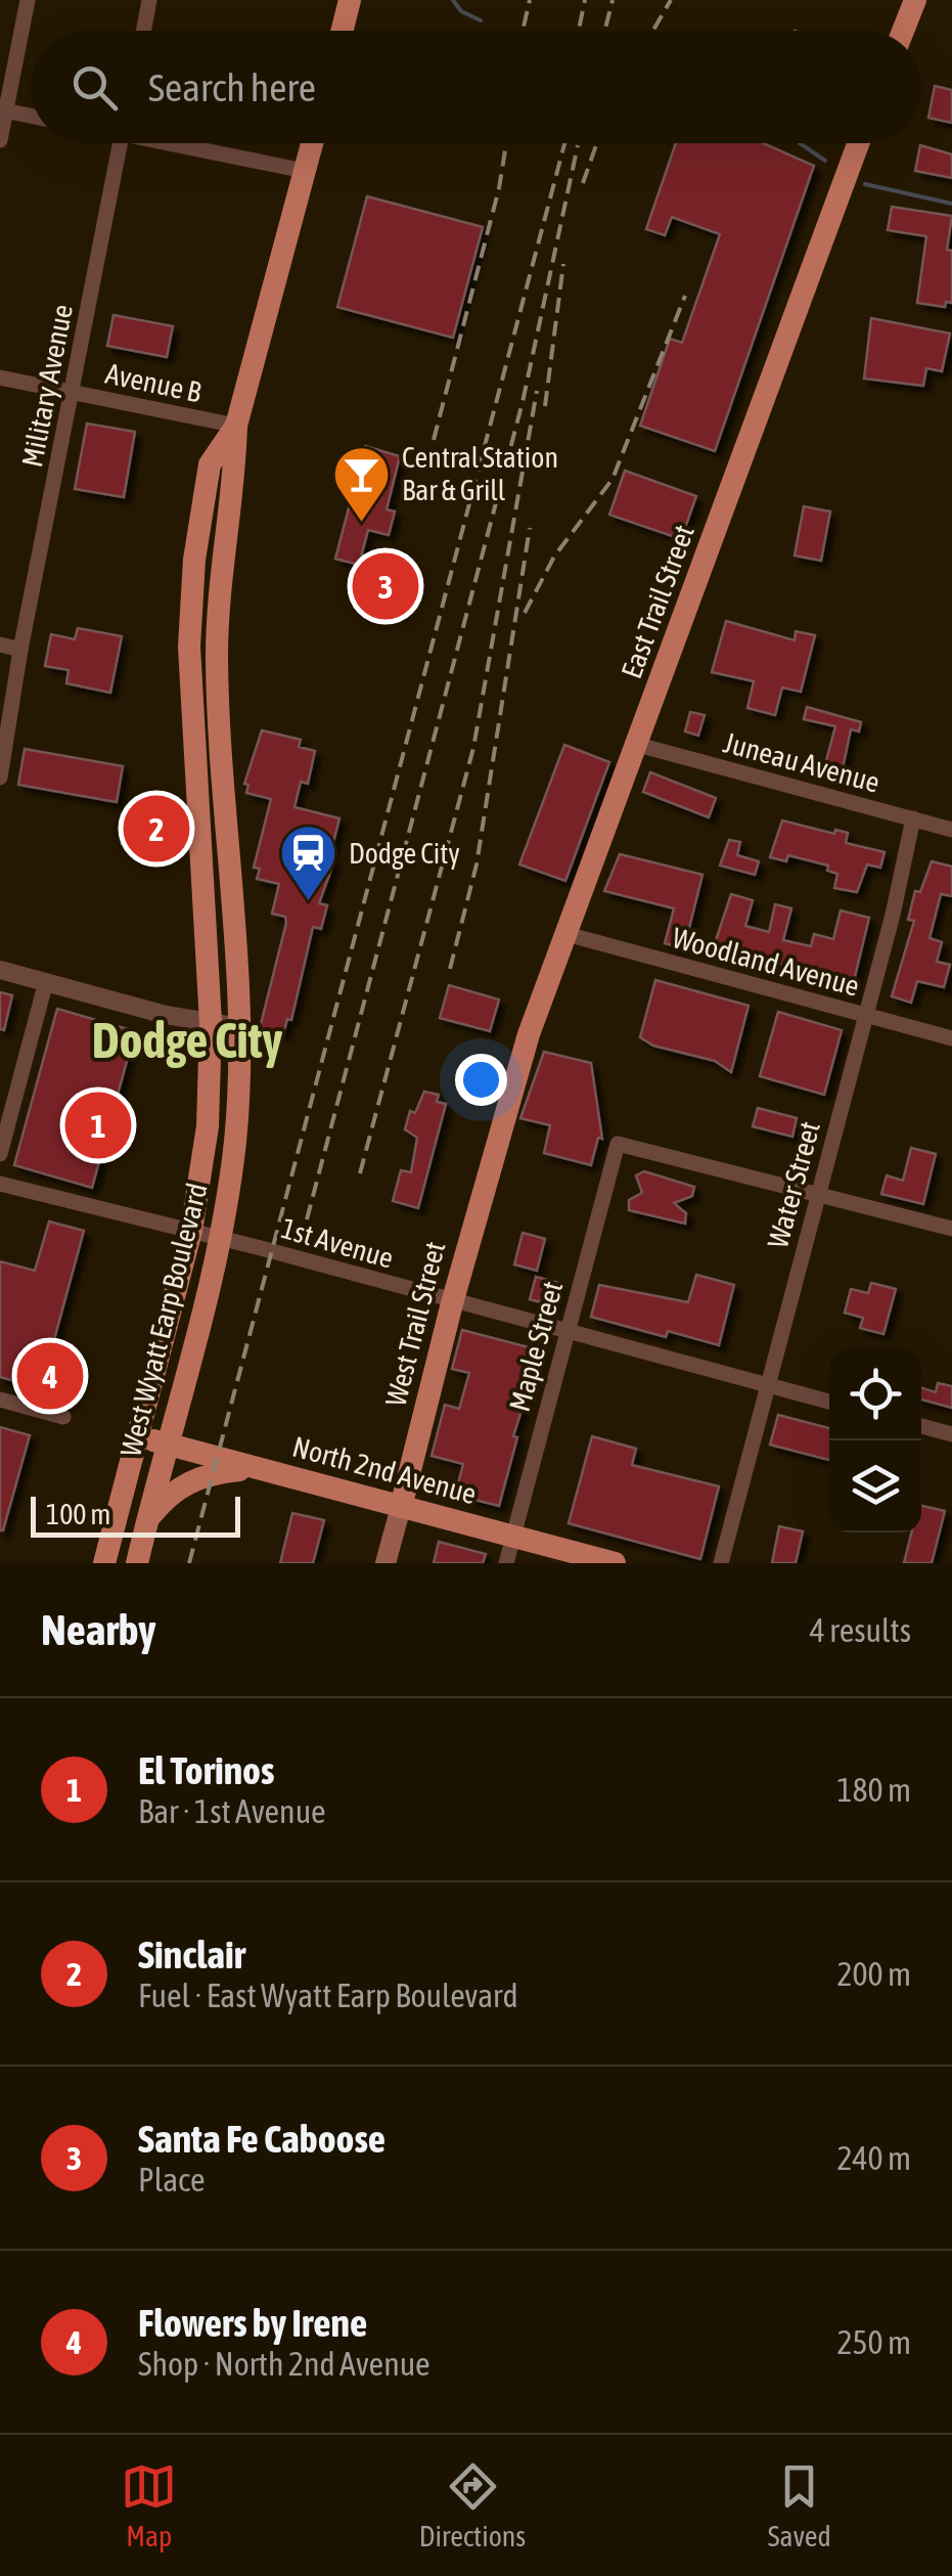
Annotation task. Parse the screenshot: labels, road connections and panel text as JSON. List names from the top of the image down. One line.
{"streets":{"main road":["East Trail Street","West Wyatt Earp Boulevard","West Trail Street","North 2nd Avenue"],"street":["Avenue B","Military Avenue","Juneau Avenue","Woodland Avenue","Water Street","1st Avenue","Maple Street"]},"crossings":[["Avenue B","Military Avenue"],["Avenue B","West Wyatt Earp Boulevard"],["East Trail Street","Juneau Avenue"],["East Trail Street","Woodland Avenue"],["East Trail Street","West Trail Street"],["Juneau Avenue","Water Street"],["Woodland Avenue","Water Street"],["Water Street","1st Avenue"],["Water Street","Maple Street"],["1st Avenue","West Wyatt Earp Boulevard"],["1st Avenue","West Trail Street"],["1st Avenue","Maple Street"],["West Wyatt Earp Boulevard","North 2nd Avenue"],["West Trail Street","North 2nd Avenue"],["Maple Street","North 2nd Avenue"]],"districts":["Dodge City"],"places":{"bar":["Central Station Bar & Grill"],"station":["Dodge City"]},"scale_bar":"100 m","page":{"search":"Search here","pins":["3","2","1","4"],"scale":"100 m","heading":["Nearby","4 results"],"list":[{"mark":"1","name":"El Torinos","note":"Bar · 1st Avenue","value":"180 m"},{"mark":"2","name":"Sinclair","note":"Fuel · East Wyatt Earp Boulevard","value":"200 m"},{"mark":"3","name":"Santa Fe Caboose","note":"Place","value":"240 m"},{"mark":"4","name":"Flowers by Irene","note":"Shop · North 2nd Avenue","value":"250 m"}],"nav":["Map","Directions","Saved"]}}
